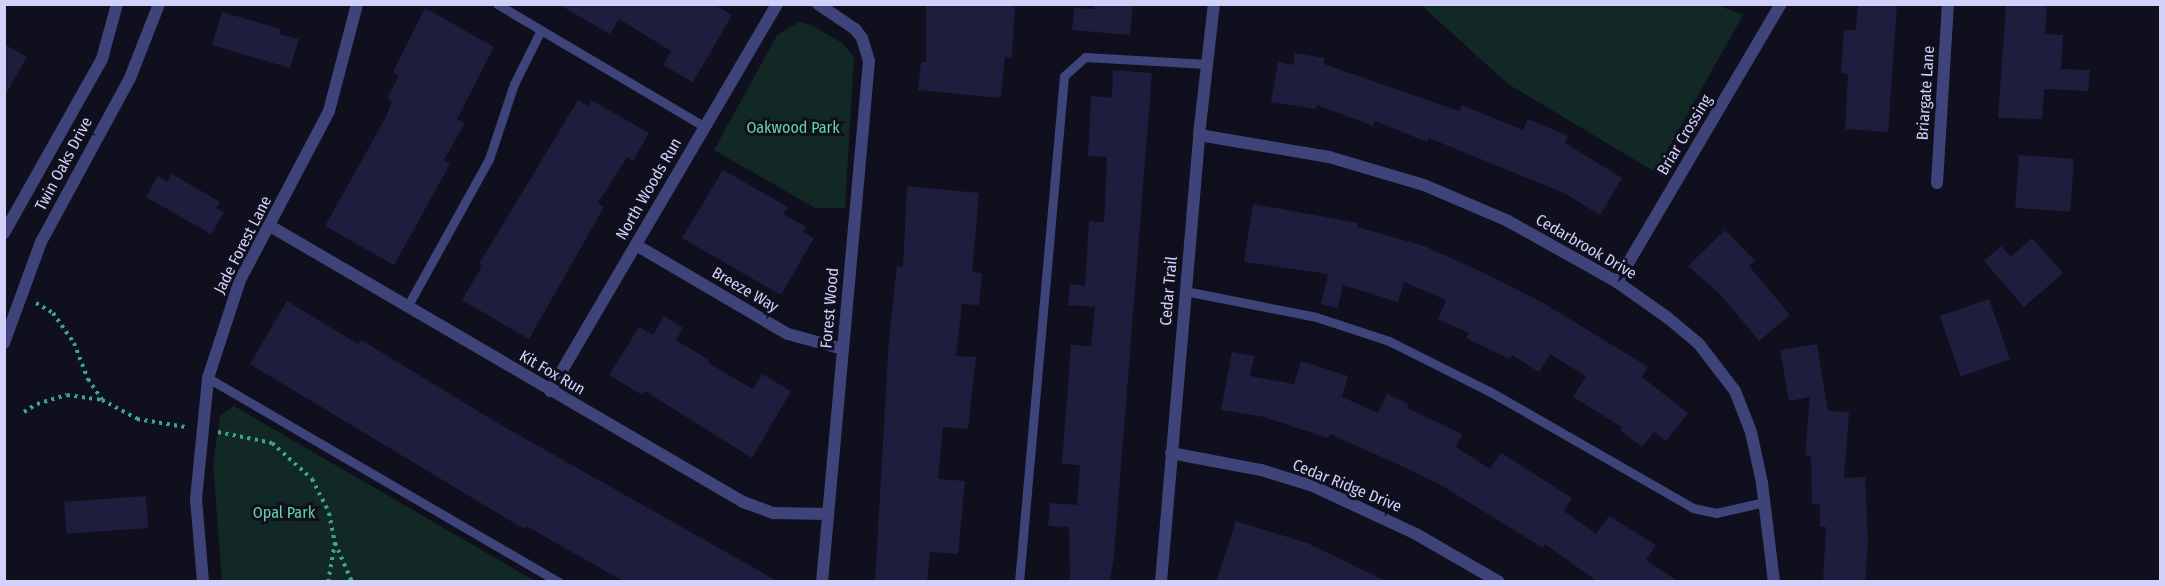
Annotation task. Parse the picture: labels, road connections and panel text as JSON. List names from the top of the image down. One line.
{"streets":{"street":["Briargate Lane","Briar Crossing","Twin Oaks Drive","North Woods Run","Jade Forest Lane","Cedarbrook Drive","Breeze Way","Cedar Trail","Forest Wood","Kit Fox Run","Cedar Ridge Drive"]},"crossings":[["Briar Crossing","Cedarbrook Drive"],["North Woods Run","Breeze Way"],["North Woods Run","Kit Fox Run"],["Jade Forest Lane","Kit Fox Run"],["Cedarbrook Drive","Cedar Trail"],["Breeze Way","Forest Wood"],["Cedar Trail","Cedar Ridge Drive"],["Forest Wood","Kit Fox Run"]],"parks":["Oakwood Park","Opal Park"]}
